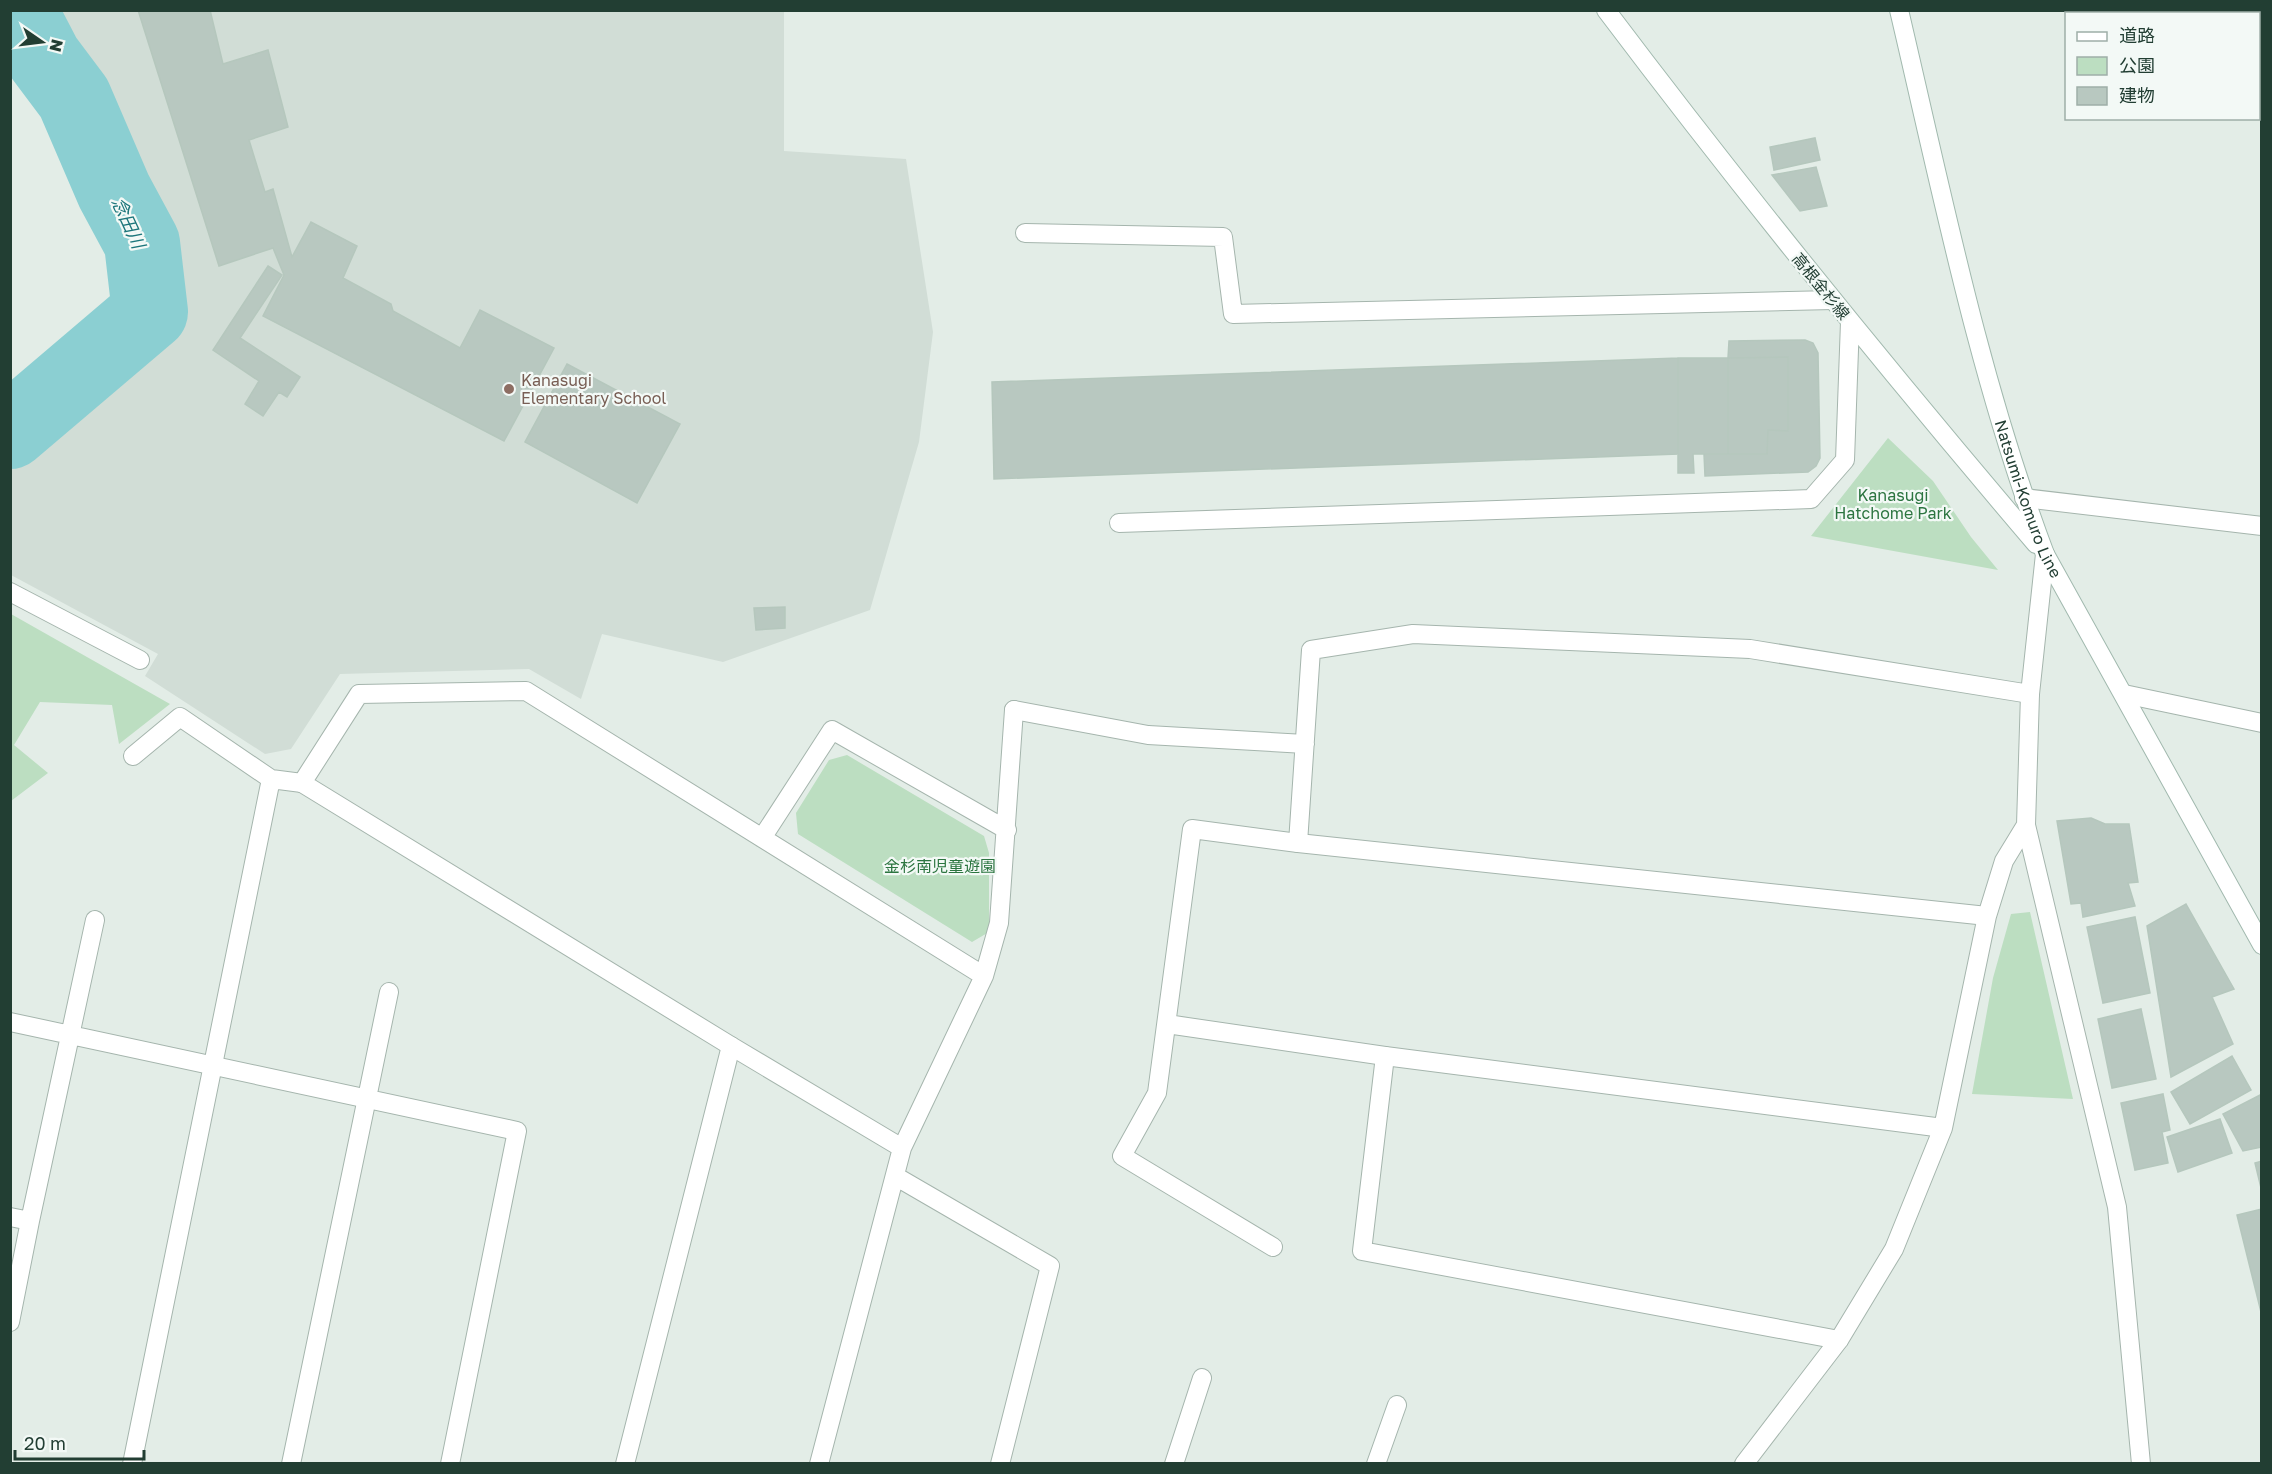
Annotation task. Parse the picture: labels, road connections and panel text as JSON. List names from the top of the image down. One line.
{"streets":{"street":["高根金杉線","Natsumi-Komuro Line"]},"crossings":[["高根金杉線","Natsumi-Komuro Line"]],"water":["念田川"],"parks":["Kanasugi Hatchome Park","金杉南児童遊園"],"places":["Kanasugi Elementary School"],"legend":["道路","公園","建物"],"scale_bar":"20 m","north":"right"}
